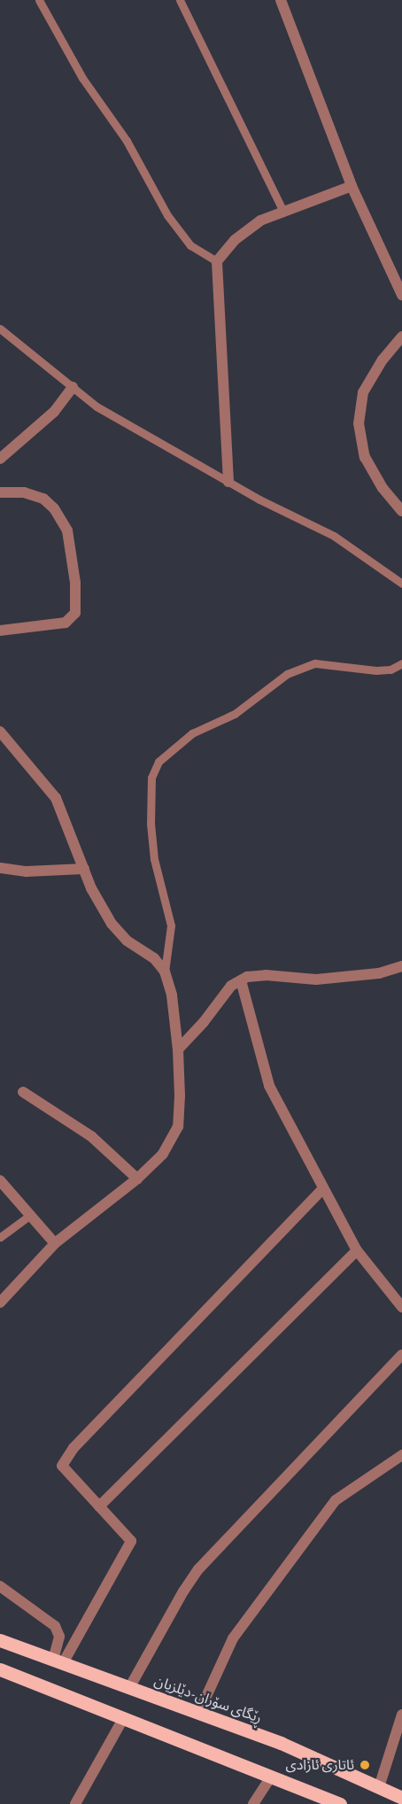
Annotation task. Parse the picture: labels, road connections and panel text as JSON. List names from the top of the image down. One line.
{"streets":{"main road":["ڕێگای سۆران-دێلزیان"]},"places":["ئاتاری ئازادی"]}
